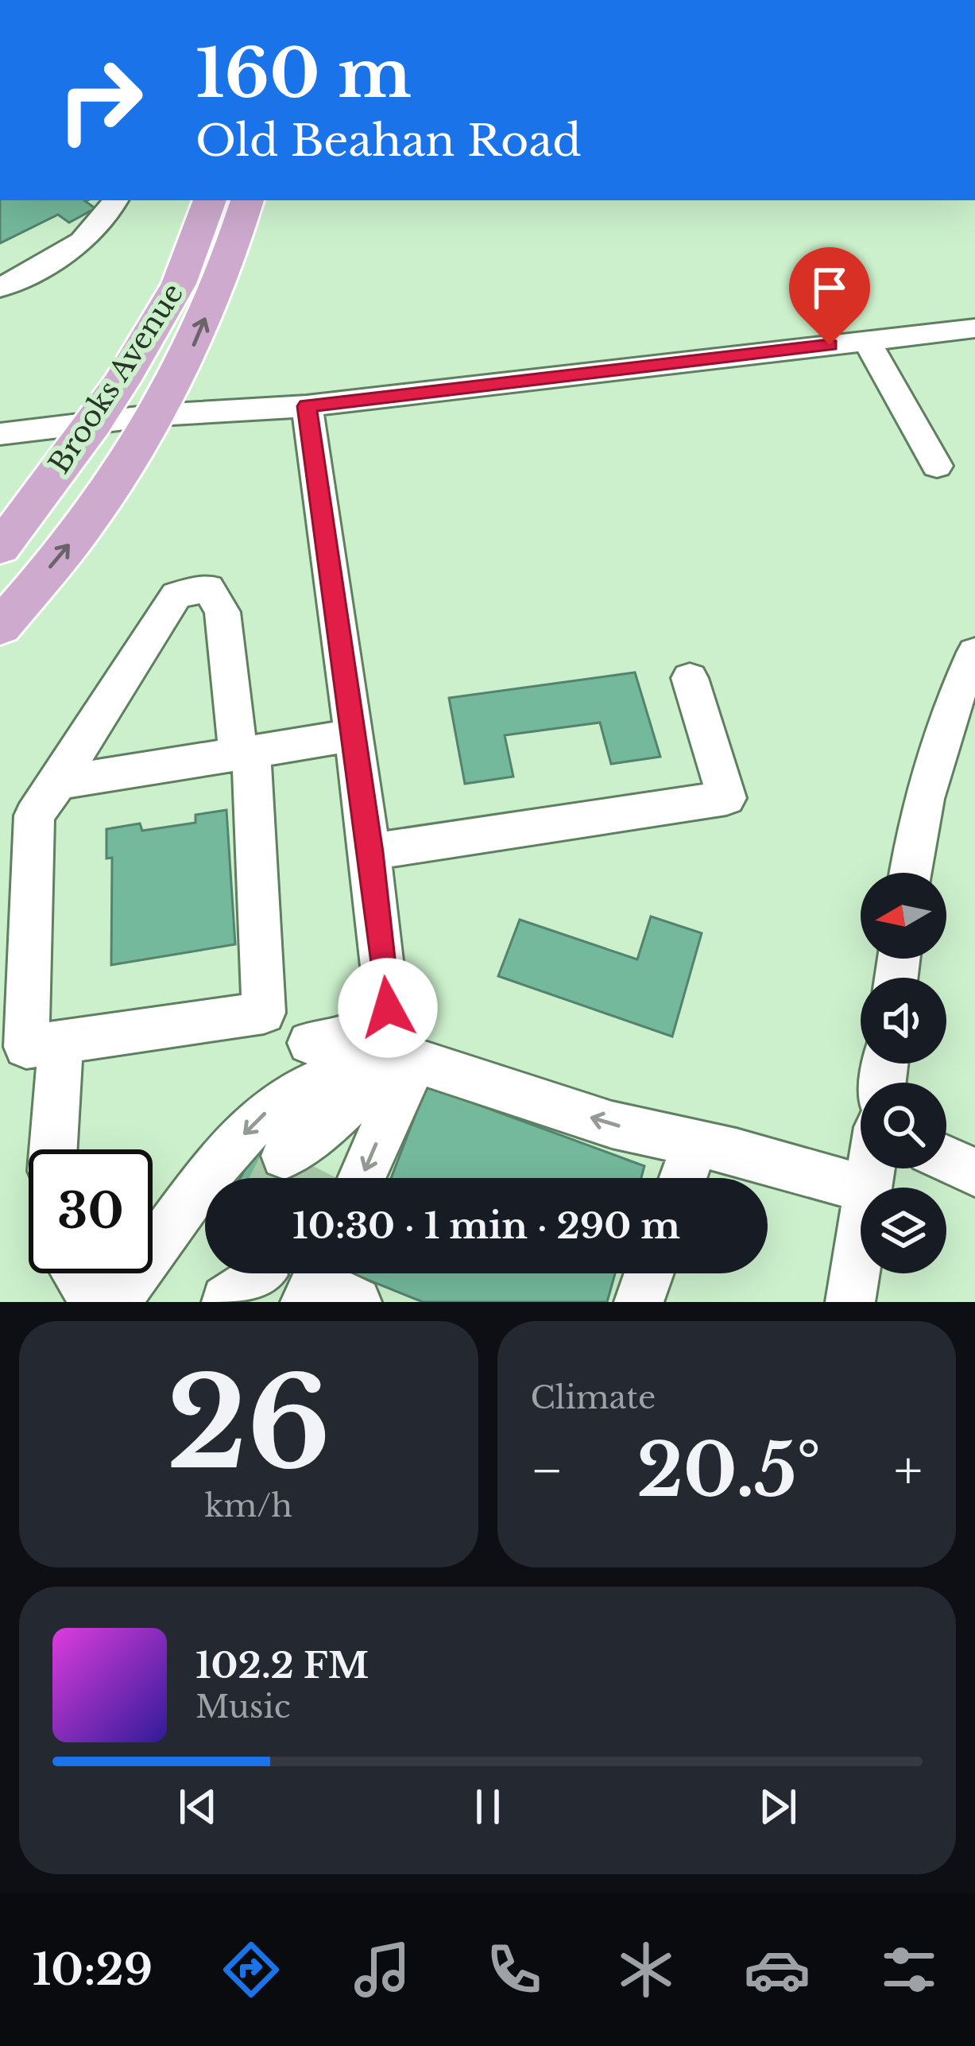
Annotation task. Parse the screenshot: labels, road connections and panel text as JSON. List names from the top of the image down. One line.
{"streets":{"main road":["Brooks Avenue"]},"north":"left","page":{"turn":["160 m","Old Beahan Road"],"limit":"30","trip":"10:30 · 1 min · 290 m","tile":[["26","km/h"],"Climate"],"heat":["−","20.5°","+"],"song":["102.2 FM","Music"],"tabs":"10:29"}}
